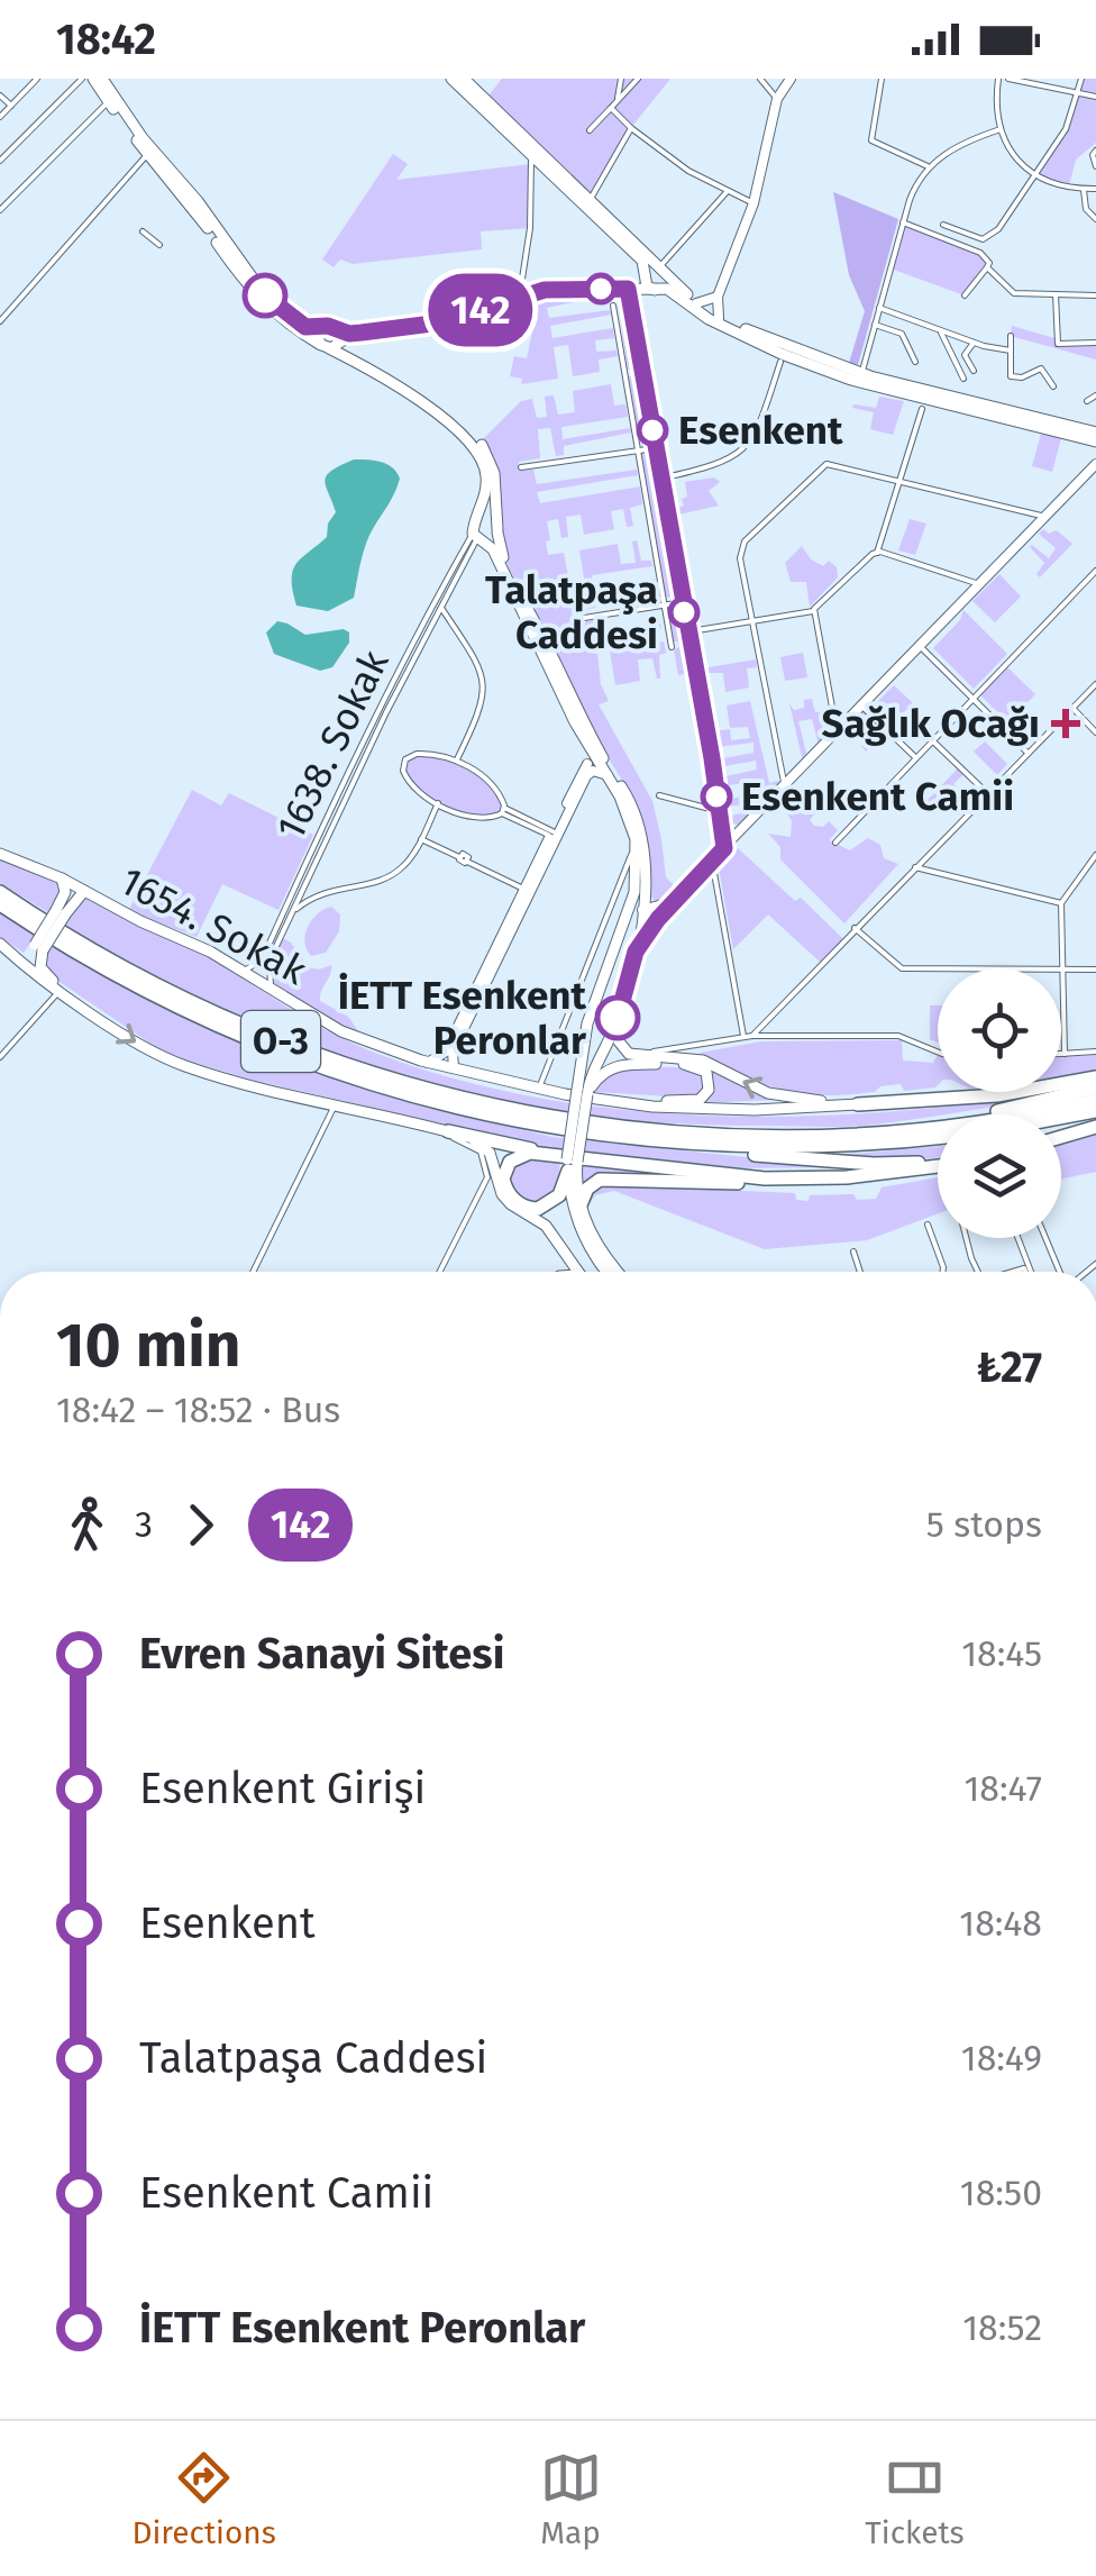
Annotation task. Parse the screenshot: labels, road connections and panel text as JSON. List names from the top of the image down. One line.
{"streets":{"highway":["O-3"],"main road":["1654. Sokak"],"street":["1638. Sokak"]},"crossings":[["1638. Sokak","1654. Sokak"]],"places":{"other":["Esenkent","Talatpaşa Caddesi","Esenkent Camii","İETT Esenkent Peronlar"],"health":["Sağlık Ocağı"]},"lines":["bus line 142"],"page":{"status":"18:42","on_map":"142","heading":["10 min","18:42 – 18:52 · Bus","₺27"],"legs":["3","142","5 stops"],"list":[{"name":"Evren Sanayi Sitesi","value":"18:45"},{"name":"Esenkent Girişi","value":"18:47"},{"name":"Esenkent","value":"18:48"},{"name":"Talatpaşa Caddesi","value":"18:49"},{"name":"Esenkent Camii","value":"18:50"},{"name":"İETT Esenkent Peronlar","value":"18:52"}],"tabs":["Directions","Map","Tickets"]}}
